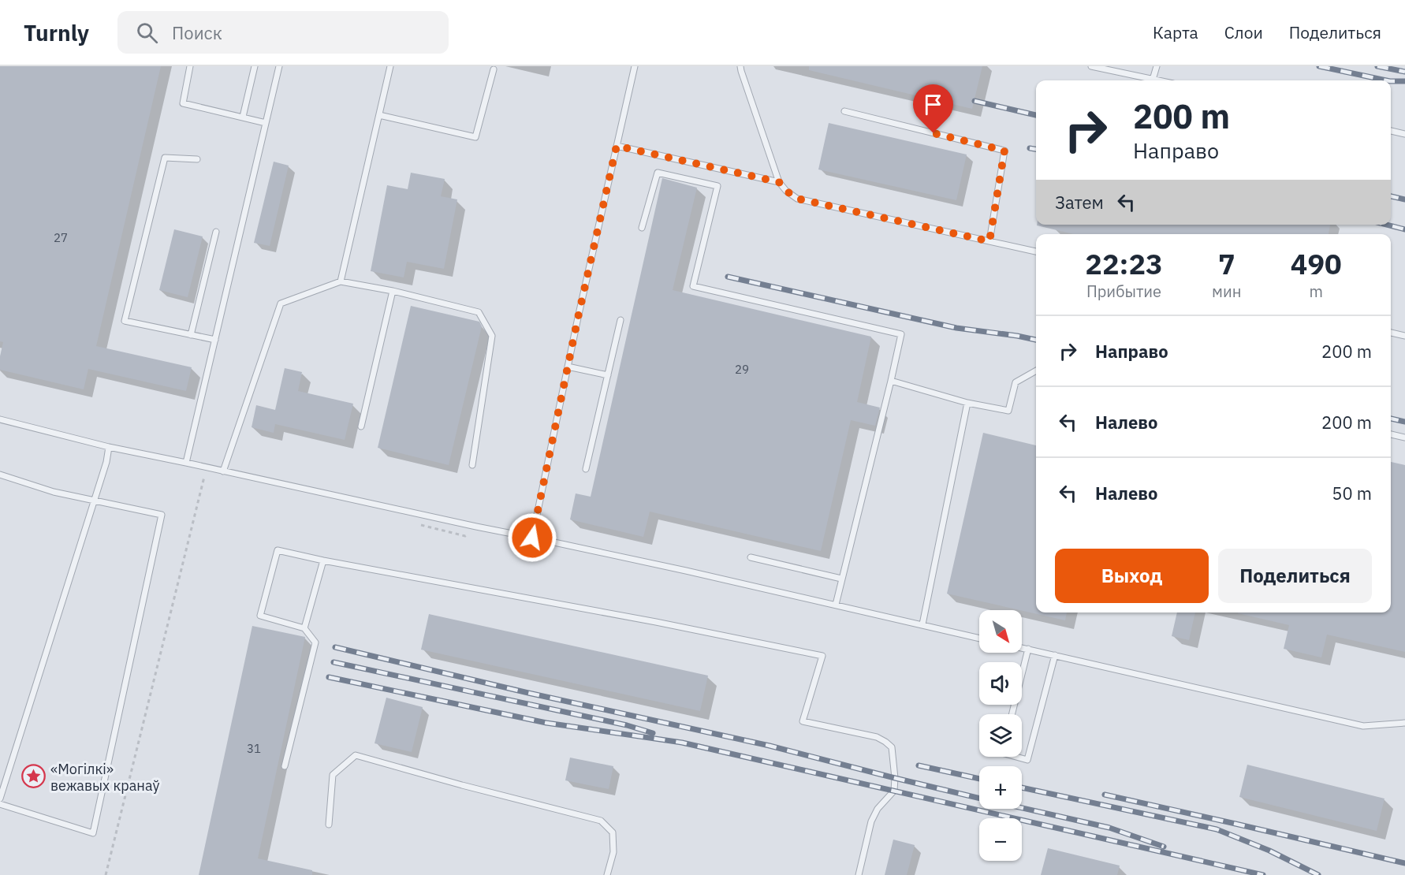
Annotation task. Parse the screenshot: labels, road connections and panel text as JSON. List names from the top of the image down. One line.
{"places":{"place":["«Могілкі» вежавых кранаў"]},"house_numbers":["27","29","31"],"north":"bottom right","page":{"header":"Turnly","search":"Поиск","nav":["Карта","Слои","Поделиться"],"turn":["200 m","Направо"],"then":"Затем","eta":["22:23","Прибытие","7","мин","490","m"],"list":[{"name":"Направо","value":"200 m"},{"name":"Налево","value":"200 m"},{"name":"Налево","value":"50 m"}],"buttons":["Выход","Поделиться"],"map_buttons":["+","−"]}}
